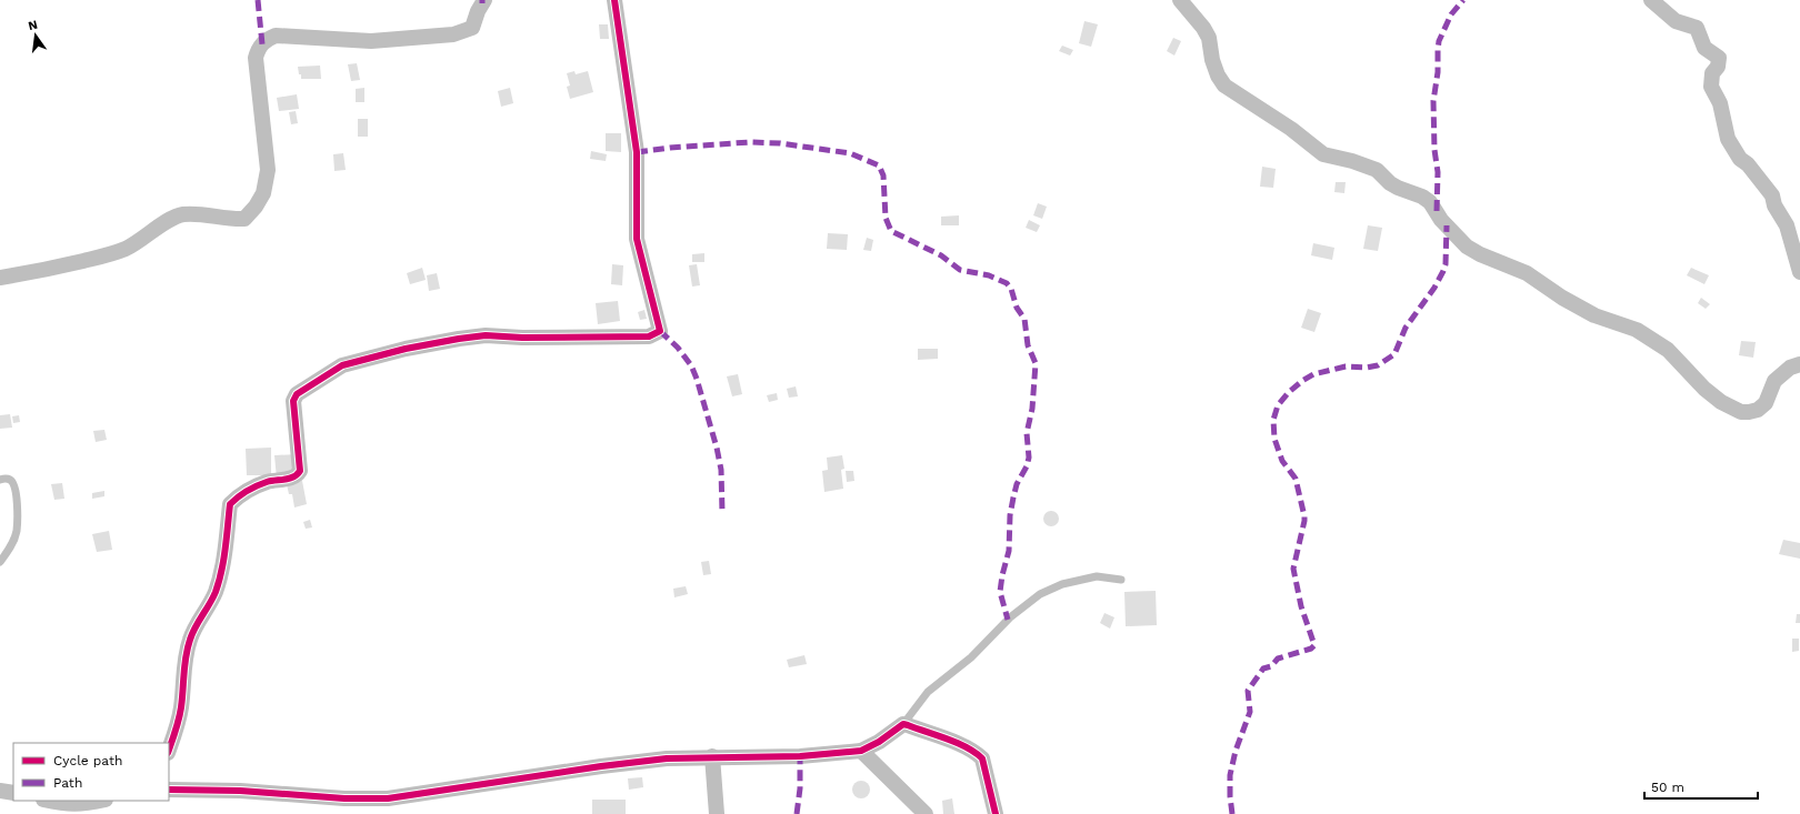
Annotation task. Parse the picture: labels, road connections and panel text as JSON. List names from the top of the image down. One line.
{"legend":["Cycle path","Path"],"scale_bar":"50 m","north":"top"}
